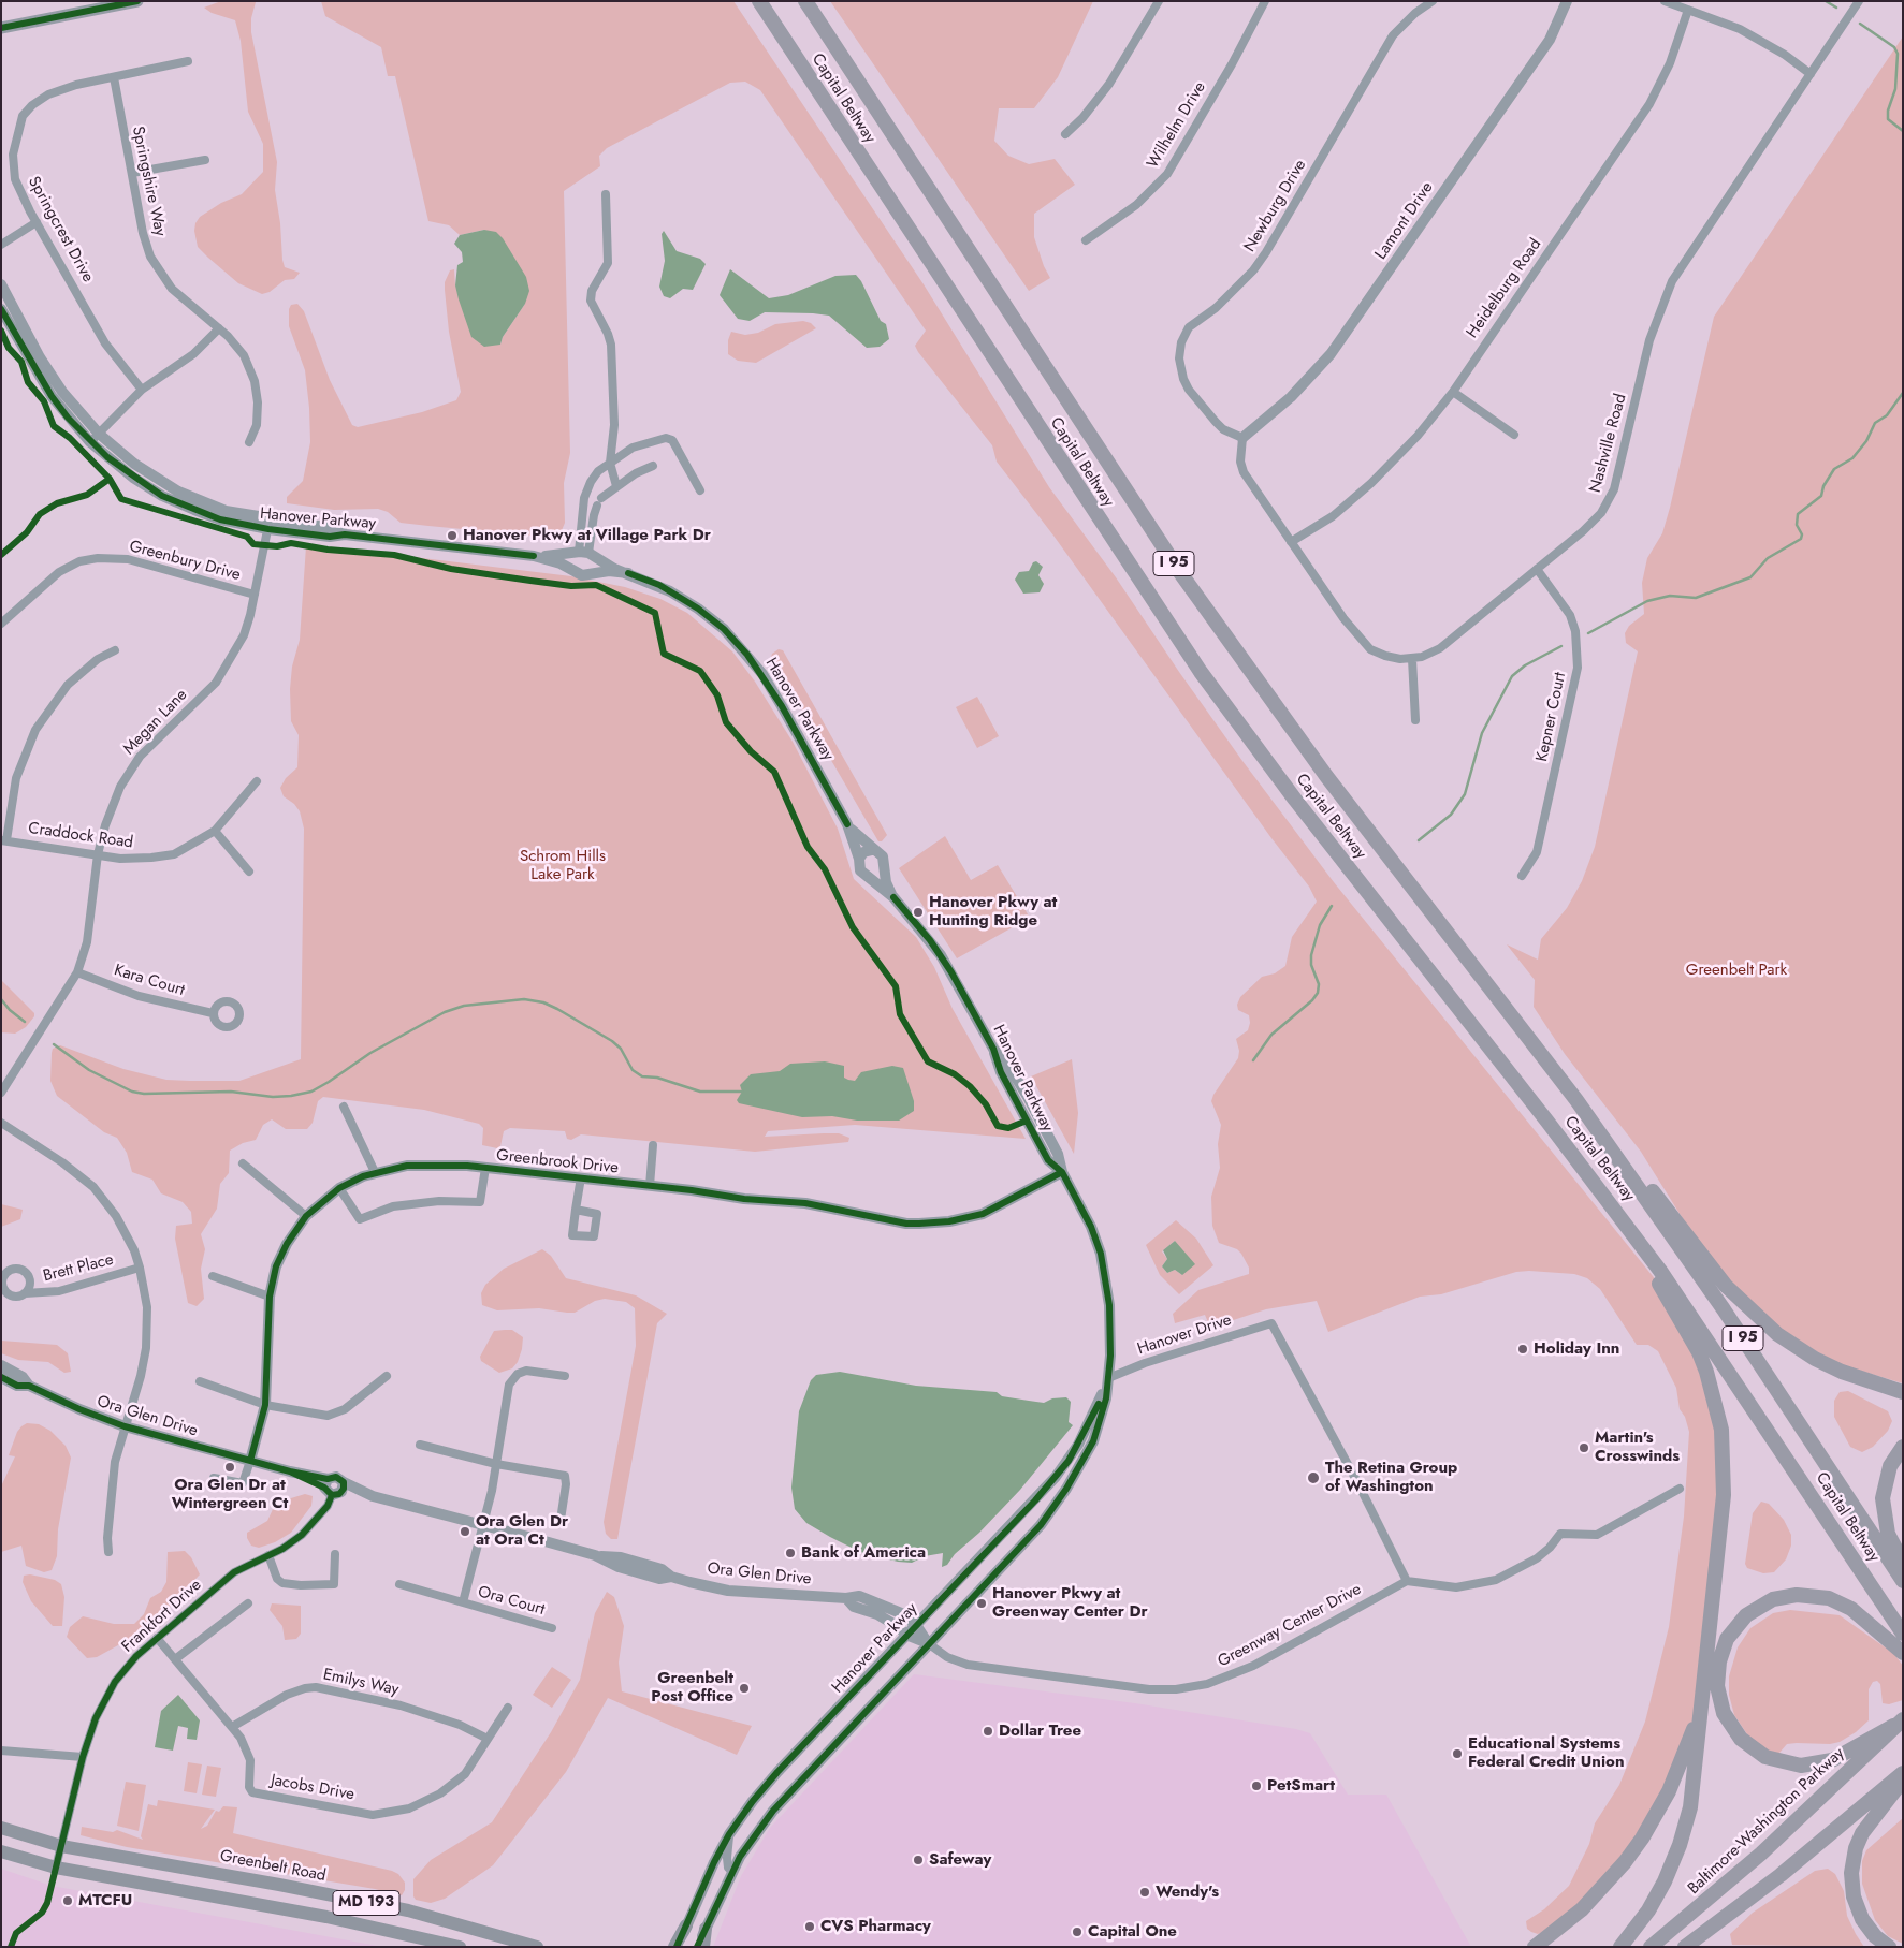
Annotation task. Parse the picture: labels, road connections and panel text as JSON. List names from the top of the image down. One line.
{"streets":{"highway":["Capital Beltway","I 95","Baltimore-Washington Parkway"],"main road":["Greenbelt Road","MD 193"],"street":["Wilhelm Drive","Springshire Way","Newburg Drive","Lamont Drive","Springcrest Drive","Heidelburg Road","Nashville Road","Hanover Parkway","Greenbury Drive","Kepner Court","Megan Lane","Craddock Road","Kara Court","Greenbrook Drive","Brett Place","Hanover Drive","Ora Glen Drive","Ora Court","Frankfort Drive","Greenway Center Drive","Emilys Way","Jacobs Drive"]},"crossings":[["Springshire Way","Springcrest Drive"],["Newburg Drive","Lamont Drive"],["Newburg Drive","Nashville Road"],["Lamont Drive","Nashville Road"],["Heidelburg Road","Nashville Road"],["Nashville Road","Kepner Court"],["Hanover Parkway","Megan Lane"],["Hanover Parkway","Greenbrook Drive"],["Hanover Parkway","Hanover Drive"],["Hanover Parkway","Ora Glen Drive"],["Hanover Parkway","Greenway Center Drive"],["Greenbury Drive","Megan Lane"],["Megan Lane","Craddock Road"],["Megan Lane","Kara Court"],["Greenbrook Drive","Ora Glen Drive"],["Hanover Drive","Greenway Center Drive"],["Ora Glen Drive","Ora Court"],["Ora Glen Drive","Frankfort Drive"],["Ora Glen Drive","Greenway Center Drive"],["Frankfort Drive","Jacobs Drive"],["Frankfort Drive","Greenbelt Road"],["Frankfort Drive","MD 193"],["Emilys Way","Jacobs Drive"]],"parks":["Schrom Hills Lake Park","Greenbelt Park"],"places":["Hanover Pkwy at Village Park Dr","Hanover Pkwy at Hunting Ridge","Holiday Inn","Martin's Crosswinds","Ora Glen Dr at Wintergreen Ct","The Retina Group of Washington","Ora Glen Dr at Ora Ct","Bank of America","Hanover Pkwy at Greenway Center Dr","Greenbelt Post Office","Dollar Tree","Educational Systems Federal Credit Union","PetSmart","Safeway","Wendy's","MTCFU","CVS Pharmacy","Capital One"]}
